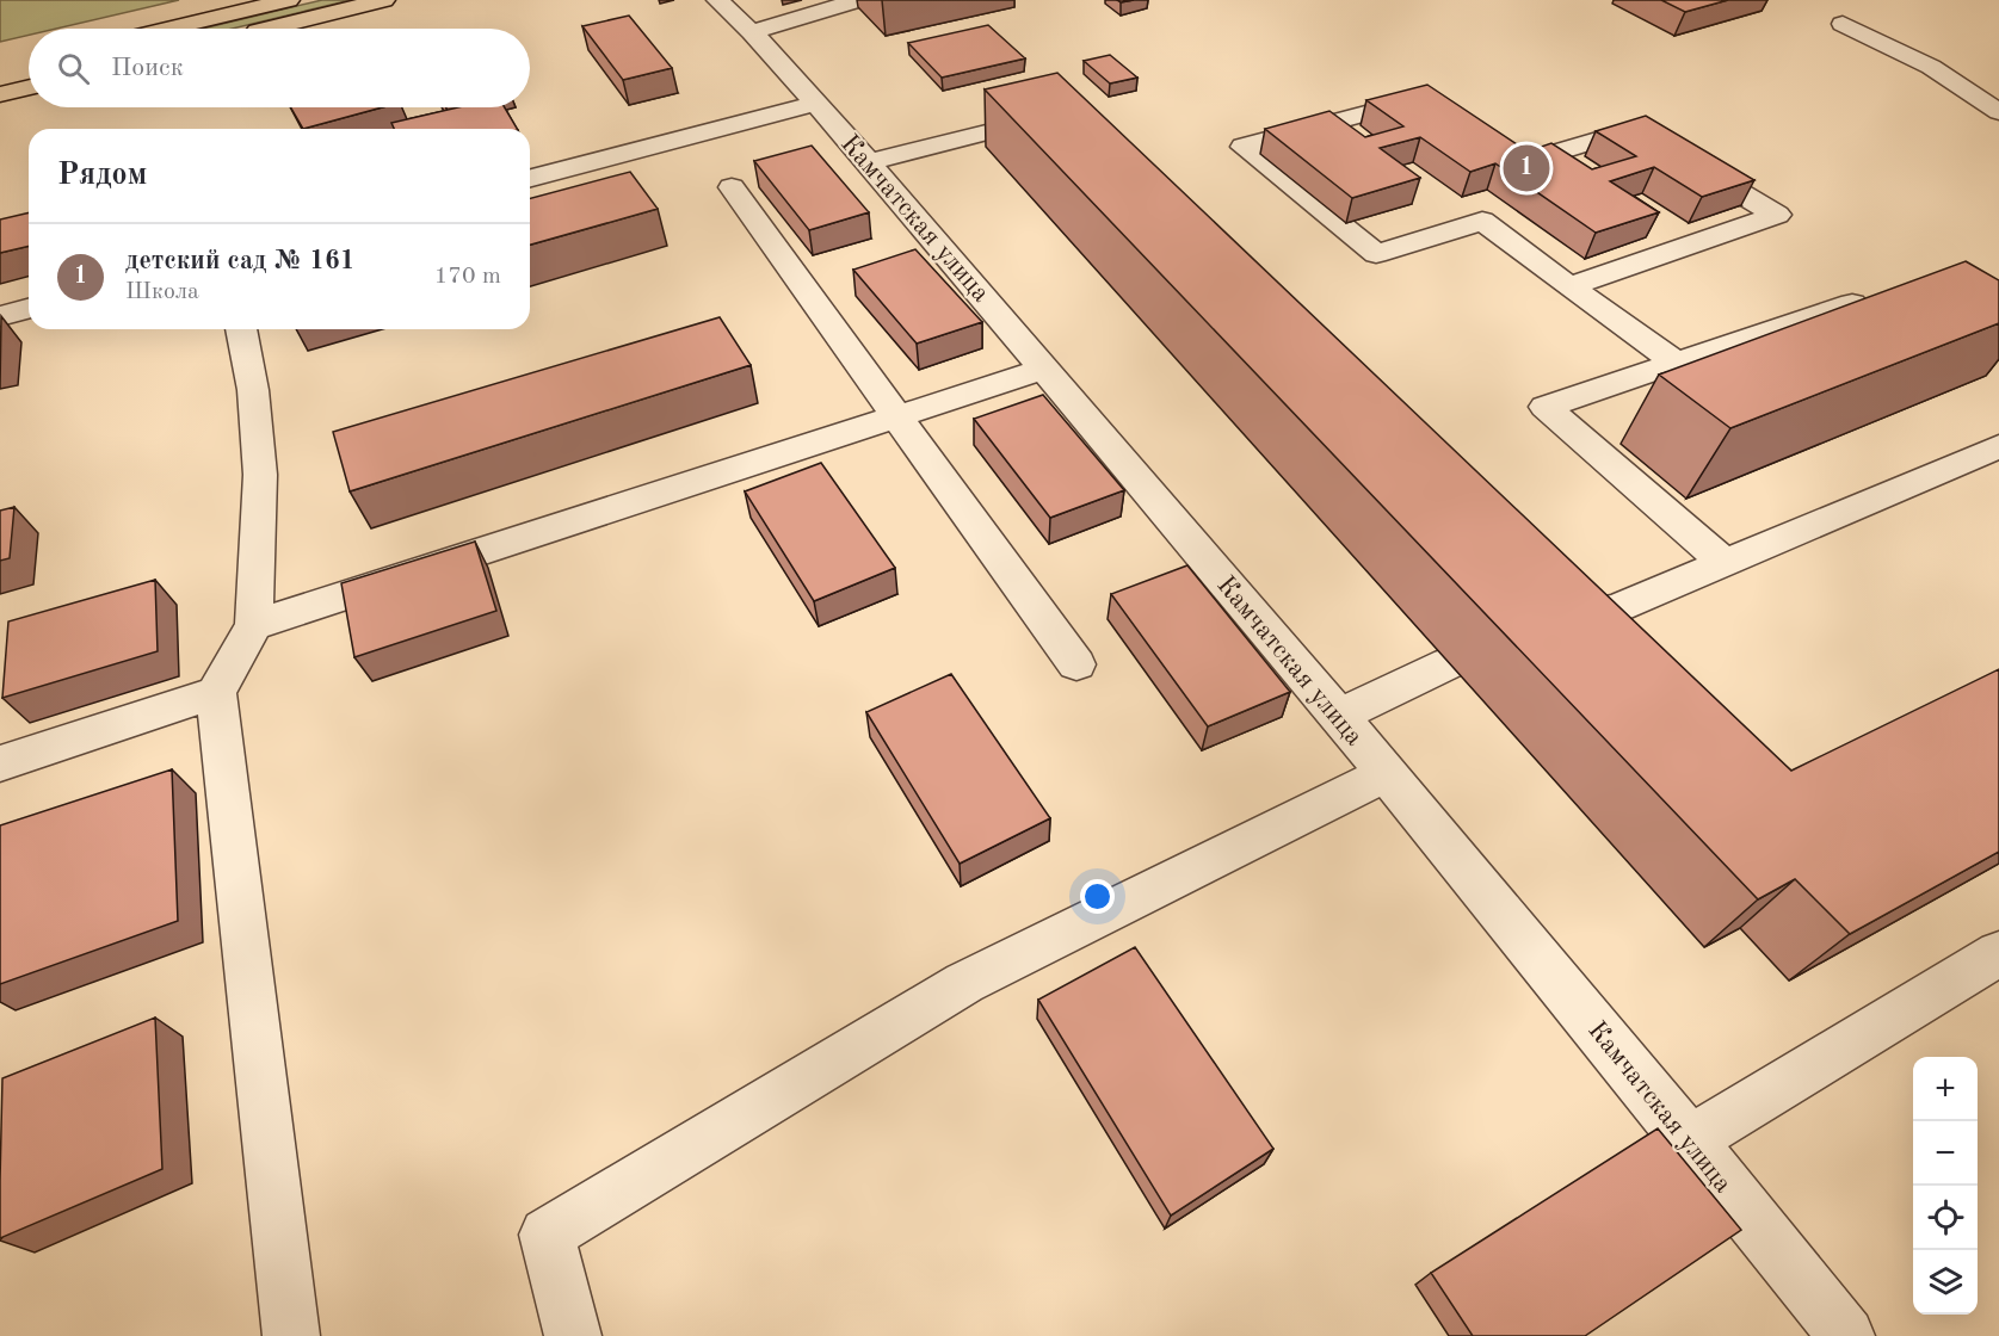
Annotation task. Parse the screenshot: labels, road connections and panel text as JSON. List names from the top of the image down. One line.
{"streets":{"street":["Камчатская улица"]},"page":{"search":"Поиск","heading":"Рядом","pins":"1","list":[{"mark":"1","name":"детский сад № 161","note":"Школа","value":"170 m"}],"map_buttons":["+","−"]}}
